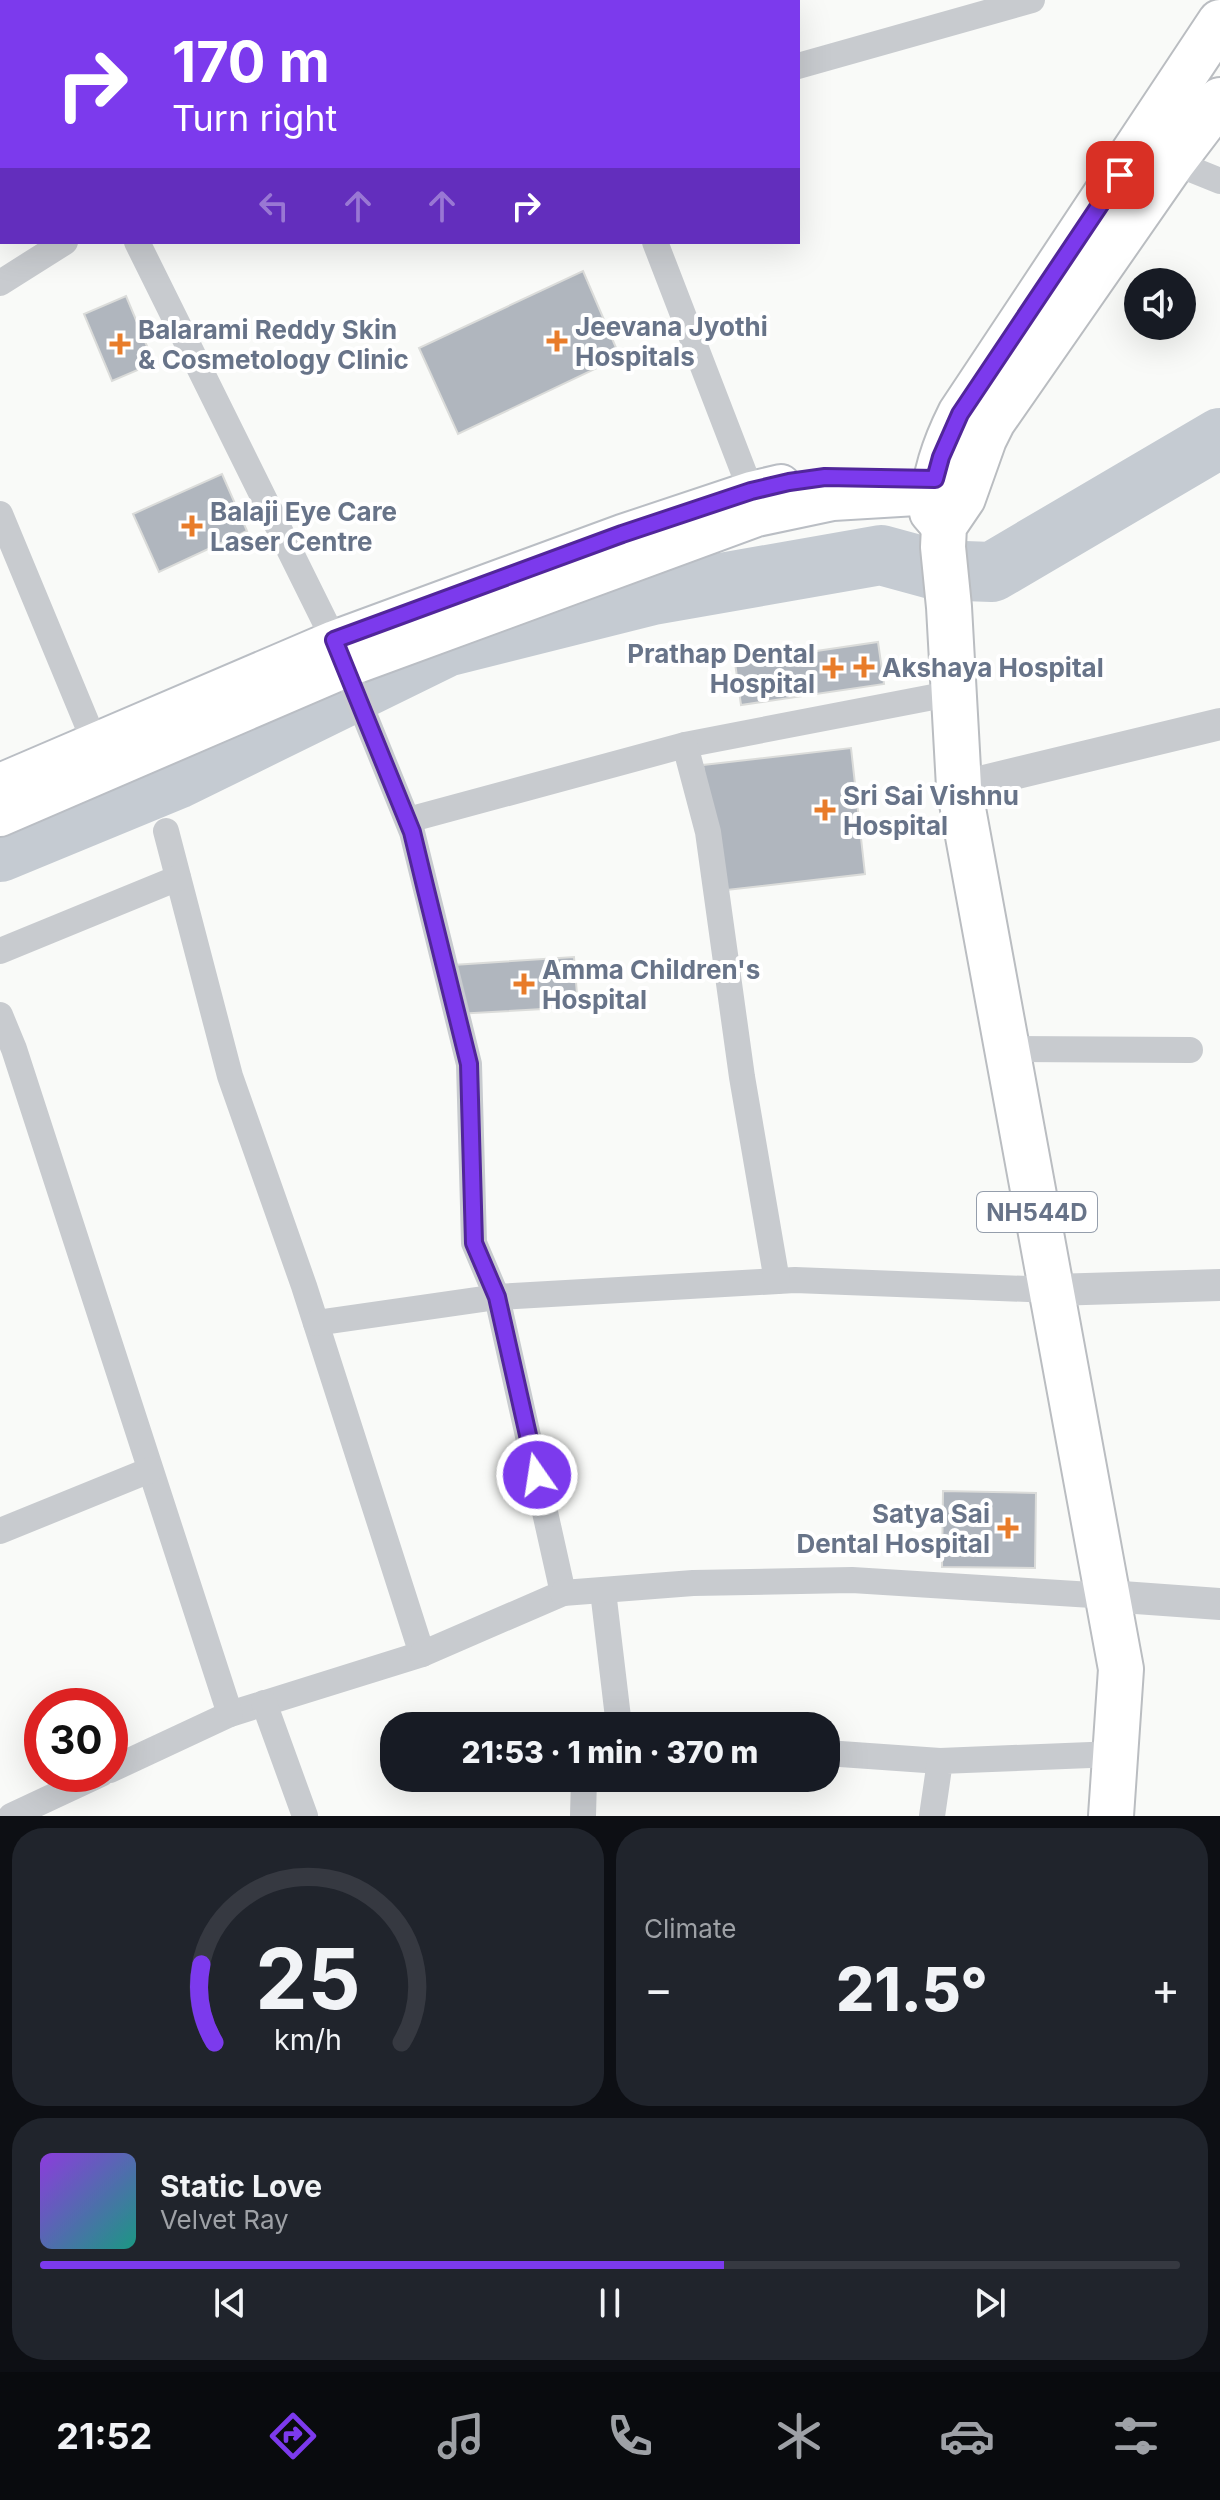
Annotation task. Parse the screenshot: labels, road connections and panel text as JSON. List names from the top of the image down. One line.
{"streets":{"highway":["NH544D"]},"places":{"health":["Jeevana Jyothi Hospitals","Balarami Reddy Skin & Cosmetology Clinic","Balaji Eye Care Laser Centre","Akshaya Hospital","Prathap Dental Hospital","Sri Sai Vishnu Hospital","Amma Children's Hospital","Satya Sai Dental Hospital"]},"page":{"turn":["170 m","Turn right"],"limit":"30","trip":"21:53 · 1 min · 370 m","tile":"Climate","heat":["−","21.5°","+"],"song":["Static Love","Velvet Ray"],"tabs":"21:52","gauge":["25","km/h"]}}
